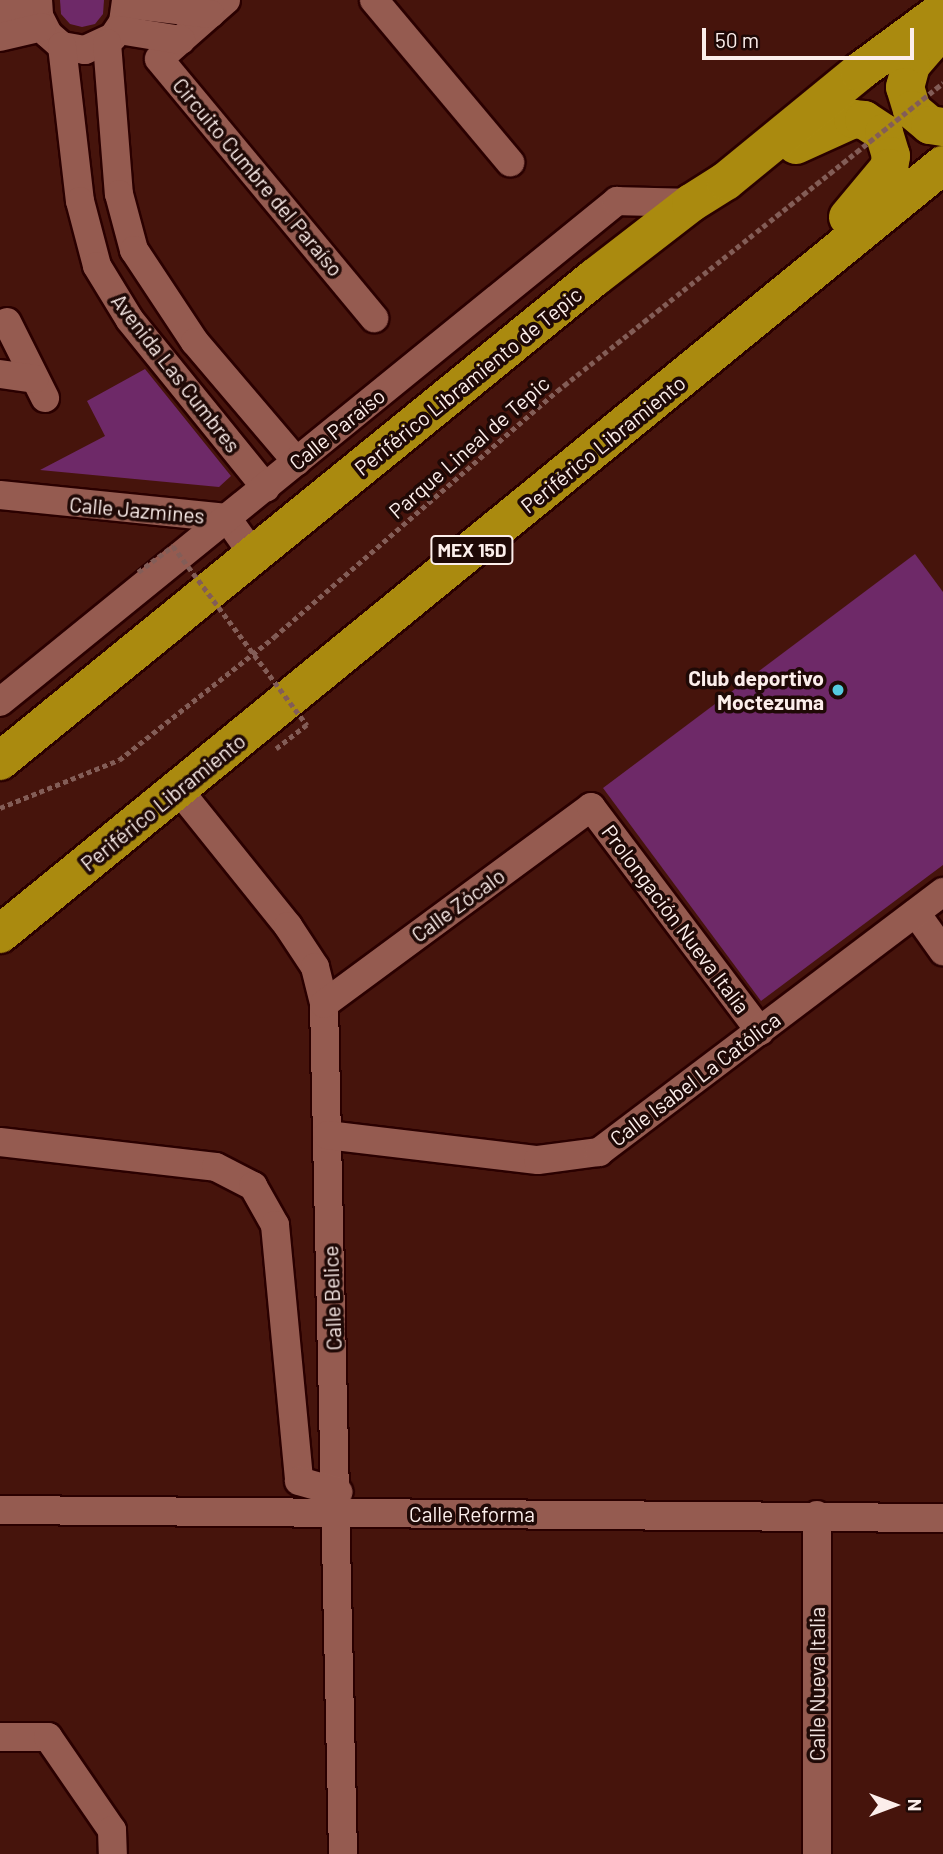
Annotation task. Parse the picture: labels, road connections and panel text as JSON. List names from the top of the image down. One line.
{"streets":{"highway":["Periférico Libramiento de Tepic","Periférico Libramiento","MEX 15D"],"street":["Circuito Cumbre del Paraíso","Avenida Las Cumbres","Calle Paraíso","Calle Jazmines","Calle Zócalo","Prolongación Nueva Italia","Calle Isabel La Católica","Calle Belice","Calle Reforma","Calle Nueva Italia"],"path":["Parque Lineal de Tepic"]},"crossings":[["Circuito Cumbre del Paraíso","Avenida Las Cumbres"],["Avenida Las Cumbres","Calle Paraíso"],["Periférico Libramiento de Tepic","Calle Paraíso"],["Periférico Libramiento de Tepic","Calle Jazmines"],["Calle Paraíso","Calle Jazmines"],["Periférico Libramiento","Calle Belice"],["Calle Zócalo","Prolongación Nueva Italia"],["Calle Zócalo","Calle Belice"],["Prolongación Nueva Italia","Calle Isabel La Católica"],["Calle Isabel La Católica","Calle Belice"],["Calle Belice","Calle Reforma"],["Calle Reforma","Calle Nueva Italia"]],"places":["Club deportivo Moctezuma"],"scale_bar":"50 m","north":"right"}
